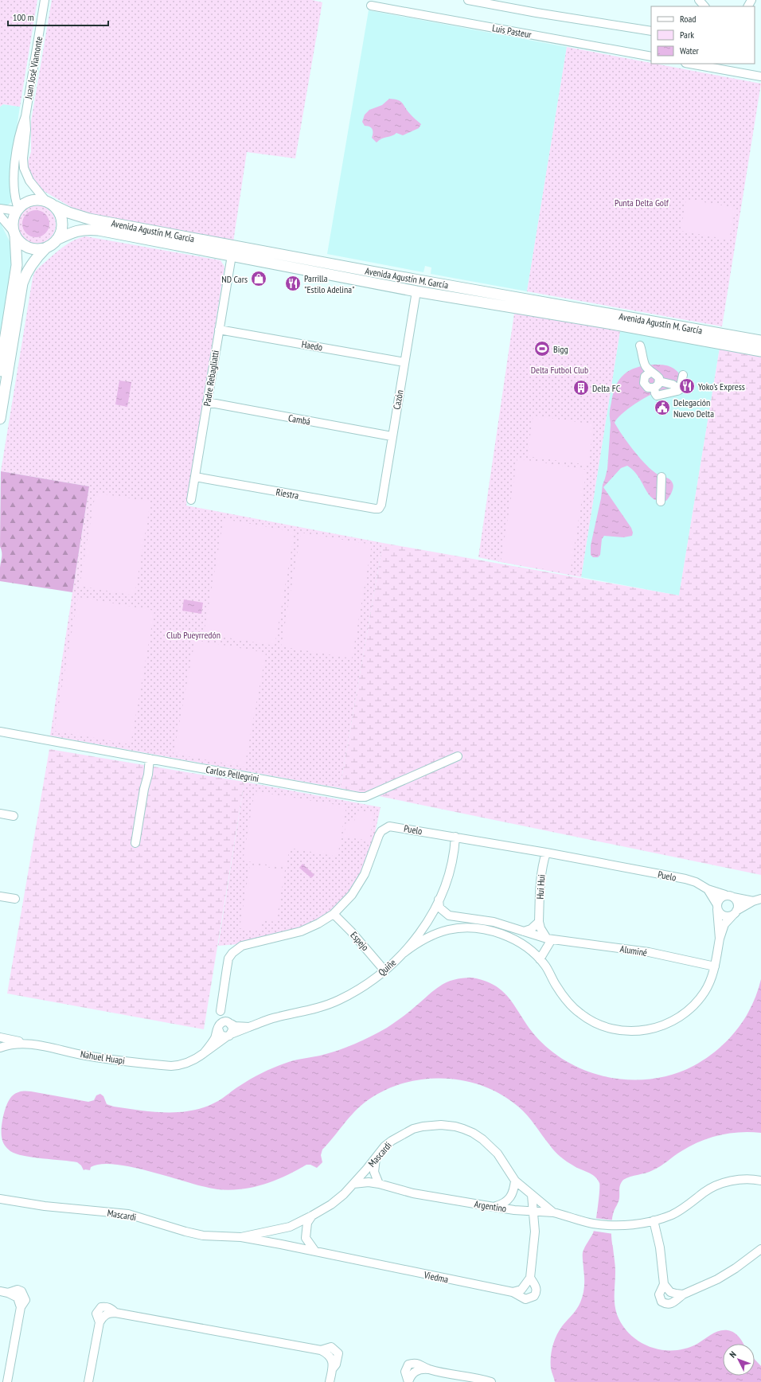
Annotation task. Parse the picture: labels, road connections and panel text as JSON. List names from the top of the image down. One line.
{"streets":{"main road":["Avenida Agustín M. García"],"street":["Luis Pasteur","Juan José Viamonte","Haedo","Padre Rebagliatti","Cazón","Cambá","Riestra","Carlos Pellegrini","Puelo","Hui Hui","Espejo","Aluminé","Quiñe","Nahuel Huapi","Mascardi","Argentino","Viedma"]},"crossings":[["Juan José Viamonte","Avenida Agustín M. García"],["Avenida Agustín M. García","Padre Rebagliatti"],["Avenida Agustín M. García","Cazón"],["Haedo","Padre Rebagliatti"],["Haedo","Cazón"],["Padre Rebagliatti","Cambá"],["Padre Rebagliatti","Riestra"],["Cazón","Cambá"],["Cazón","Riestra"],["Puelo","Hui Hui"],["Puelo","Espejo"],["Puelo","Quiñe"],["Puelo","Nahuel Huapi"],["Espejo","Quiñe"],["Aluminé","Quiñe"],["Quiñe","Nahuel Huapi"],["Mascardi","Argentino"],["Mascardi","Viedma"]],"parks":["Punta Delta Golf","Delta Futbol Club","Club Pueyrredón"],"places":{"shop":["ND Cars"],"restaurant":["Parrilla \"Estilo Adelina\"","Yoko's Express"],"sports":["Bigg"],"building":["Delta FC"],"public building":["Delegación Nuevo Delta"]},"legend":["Road","Park","Water"],"scale_bar":"100 m","north":"top left"}
